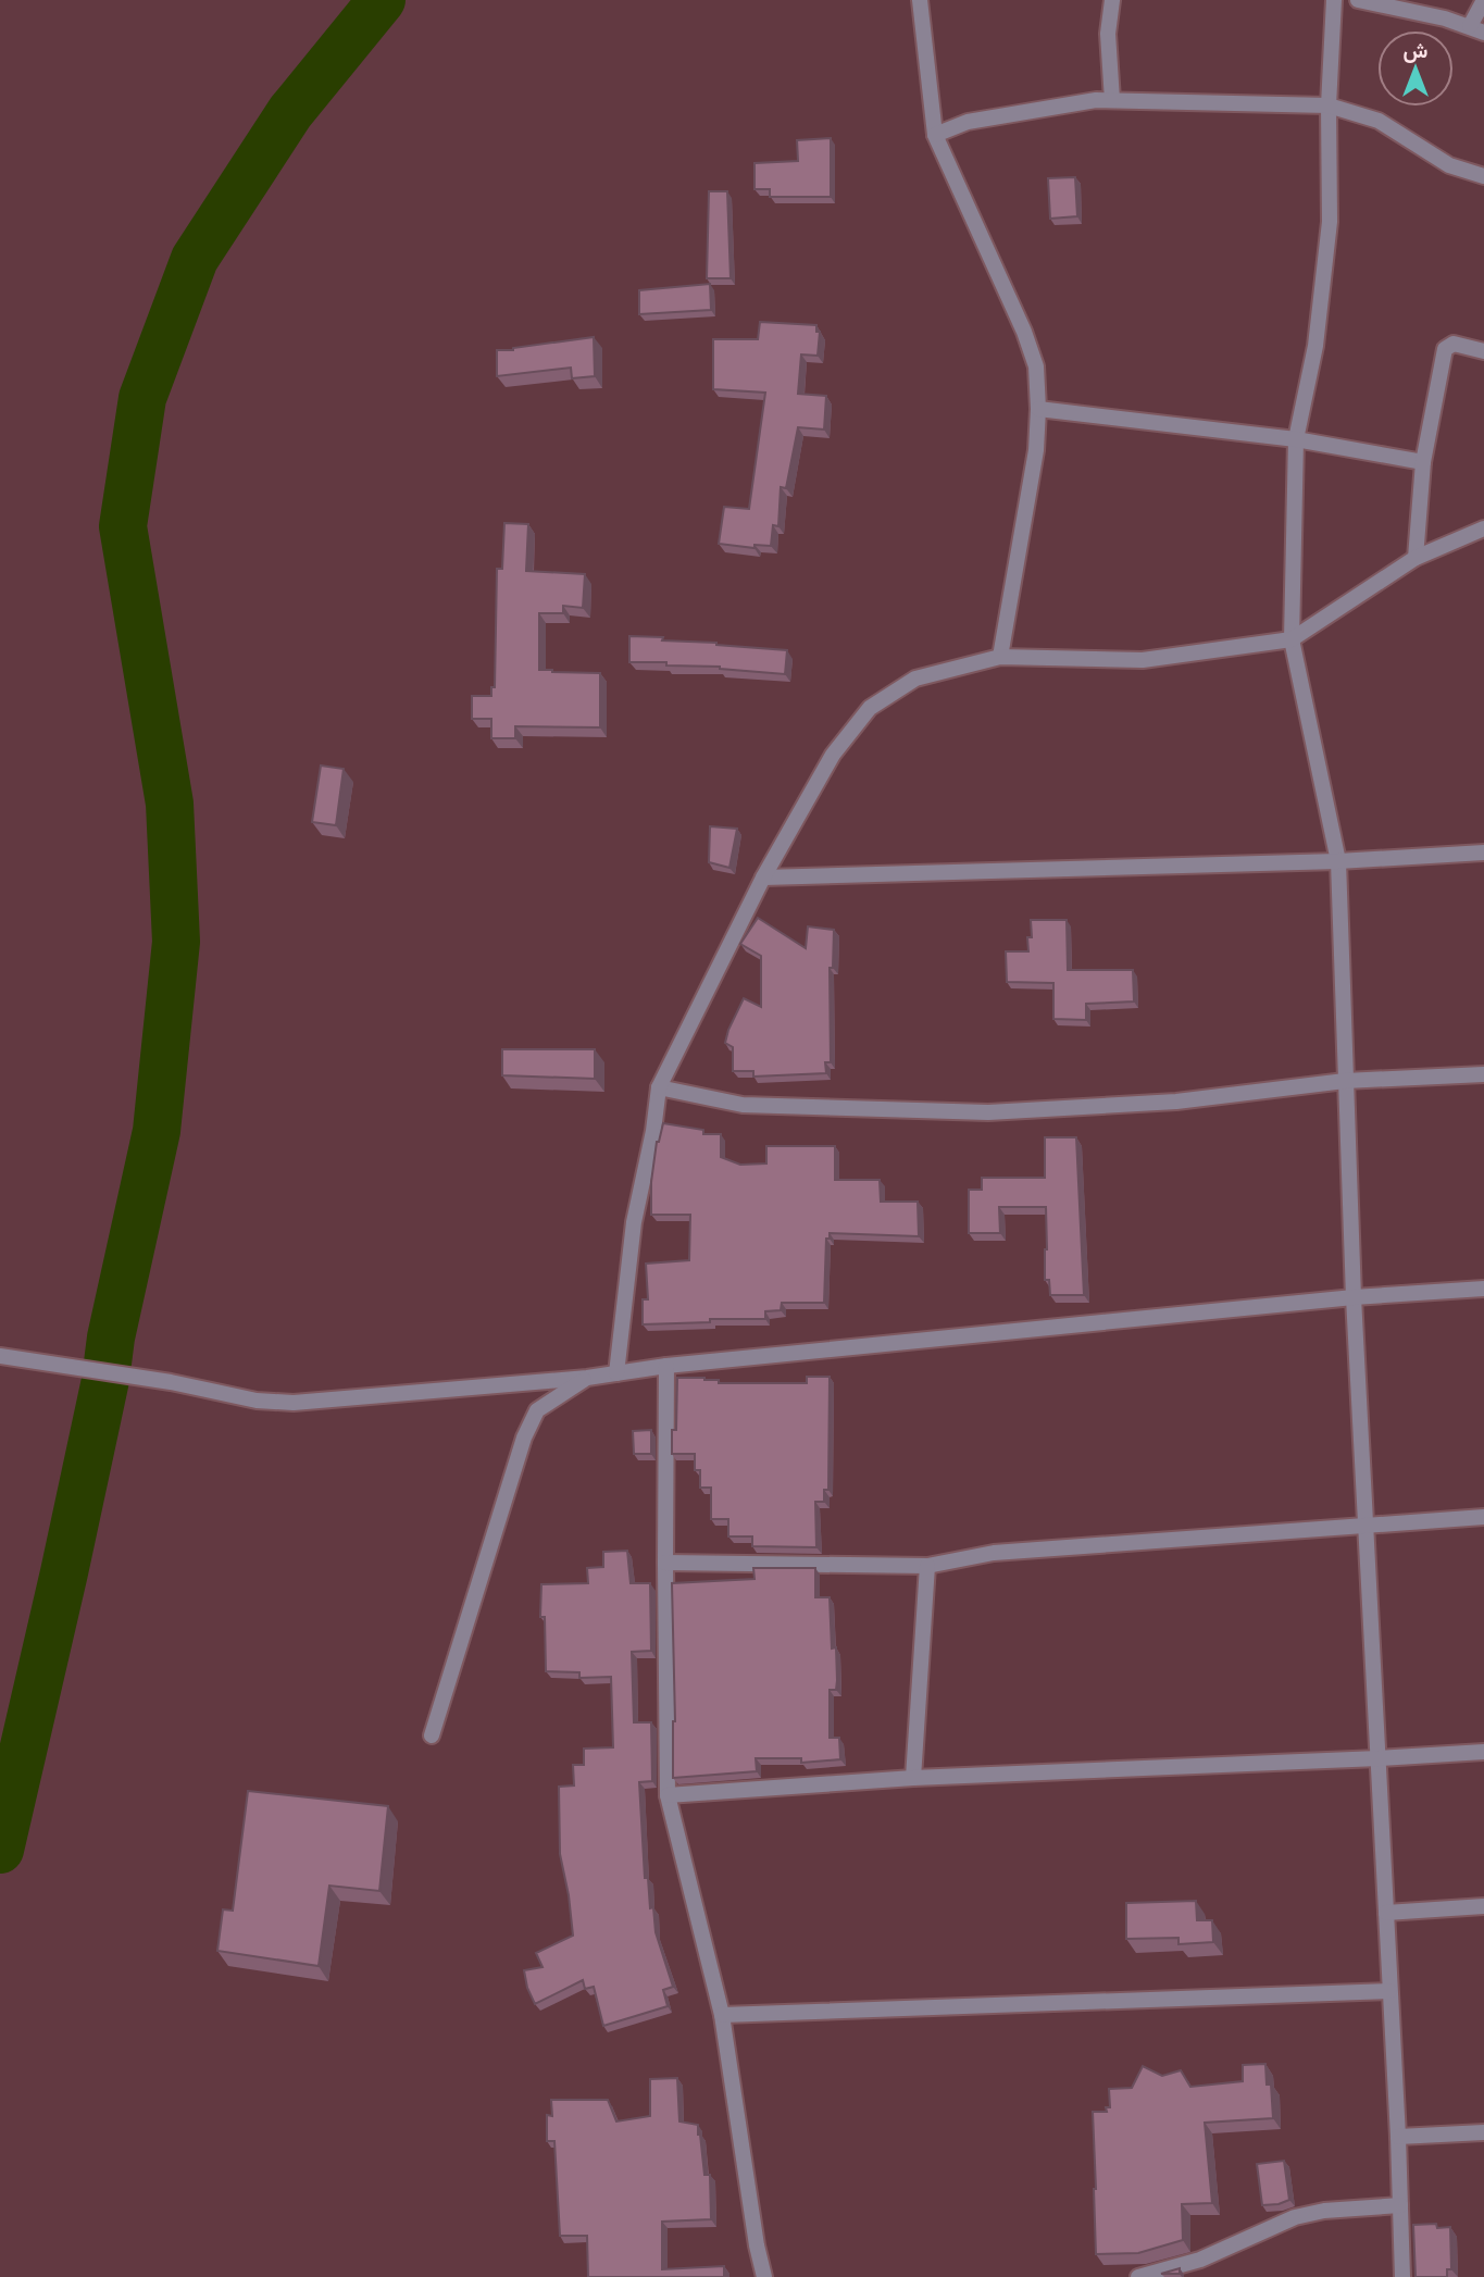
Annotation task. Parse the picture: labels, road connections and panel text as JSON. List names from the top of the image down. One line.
{"north":"top"}
